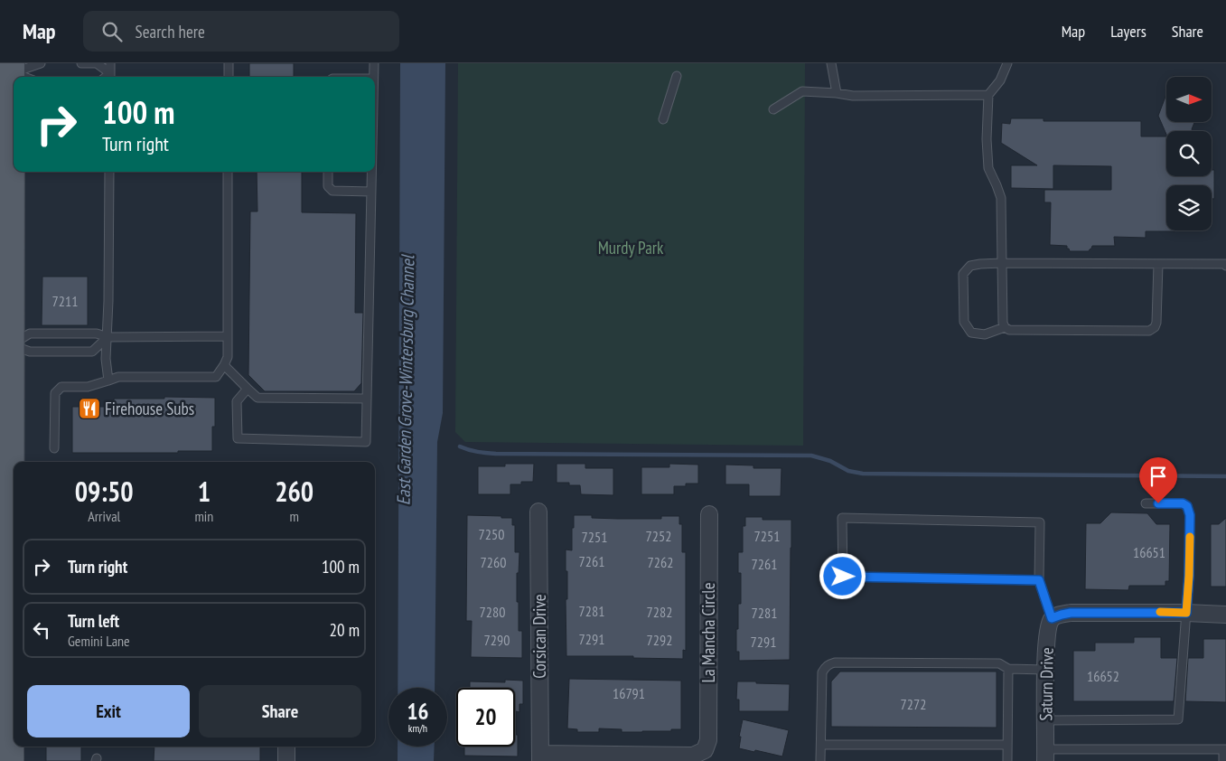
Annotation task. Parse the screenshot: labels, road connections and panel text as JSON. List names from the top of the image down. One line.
{"streets":{"street":["La Mancha Circle","Corsican Drive","Saturn Drive"]},"crossings":[["La Mancha Circle","Corsican Drive"]],"water":["East Garden Grove-Wintersburg Channel"],"parks":["Murdy Park"],"places":{"restaurant":["Firehouse Subs"]},"house_numbers":["7211","7250","7252","7251","7251","16651","7261","7260","7262","7261","7281","7280","7282","7281","7291","7290","7292","7291","16652","16791","7272"],"north":"right","page":{"header":"Map","search":"Search here","nav":["Map","Layers","Share"],"turn":["100 m","Turn right"],"eta":["09:50","Arrival","1","min","260","m"],"list":[{"name":"Turn right","value":"100 m"},{"name":"Turn left","note":"Gemini Lane","value":"20 m"}],"buttons":["Exit","Share"],"speed":"16 km/h","limit":"20"}}
